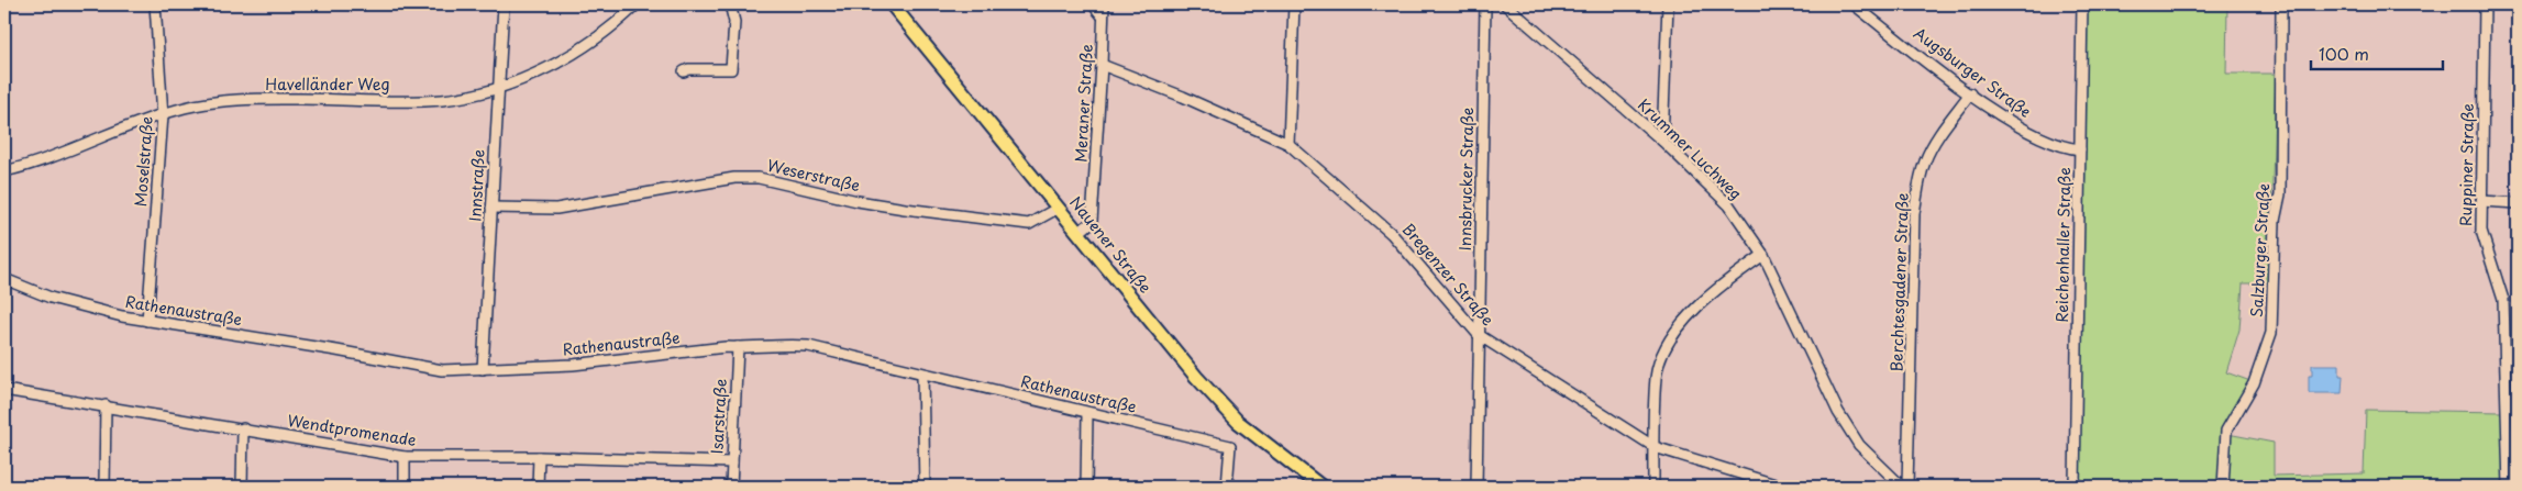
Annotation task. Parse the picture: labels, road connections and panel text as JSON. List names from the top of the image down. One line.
{"streets":{"main road":["Nauener Straße"],"street":["Augsburger Straße","Havelländer Weg","Meraner Straße","Krummer Luchweg","Moselstraße","Ruppiner Straße","Weserstraße","Innsbrucker Straße","Innstraße","Reichenhaller Straße","Salzburger Straße","Bregenzer Straße","Berchtesgadener Straße","Rathenaustraße","Isarstraße","Wendtpromenade"]},"crossings":[["Augsburger Straße","Reichenhaller Straße"],["Augsburger Straße","Berchtesgadener Straße"],["Havelländer Weg","Moselstraße"],["Havelländer Weg","Innstraße"],["Meraner Straße","Nauener Straße"],["Meraner Straße","Bregenzer Straße"],["Moselstraße","Rathenaustraße"],["Weserstraße","Innstraße"],["Weserstraße","Nauener Straße"],["Innsbrucker Straße","Bregenzer Straße"],["Innstraße","Rathenaustraße"],["Rathenaustraße","Isarstraße"],["Isarstraße","Wendtpromenade"]],"scale_bar":"100 m"}
